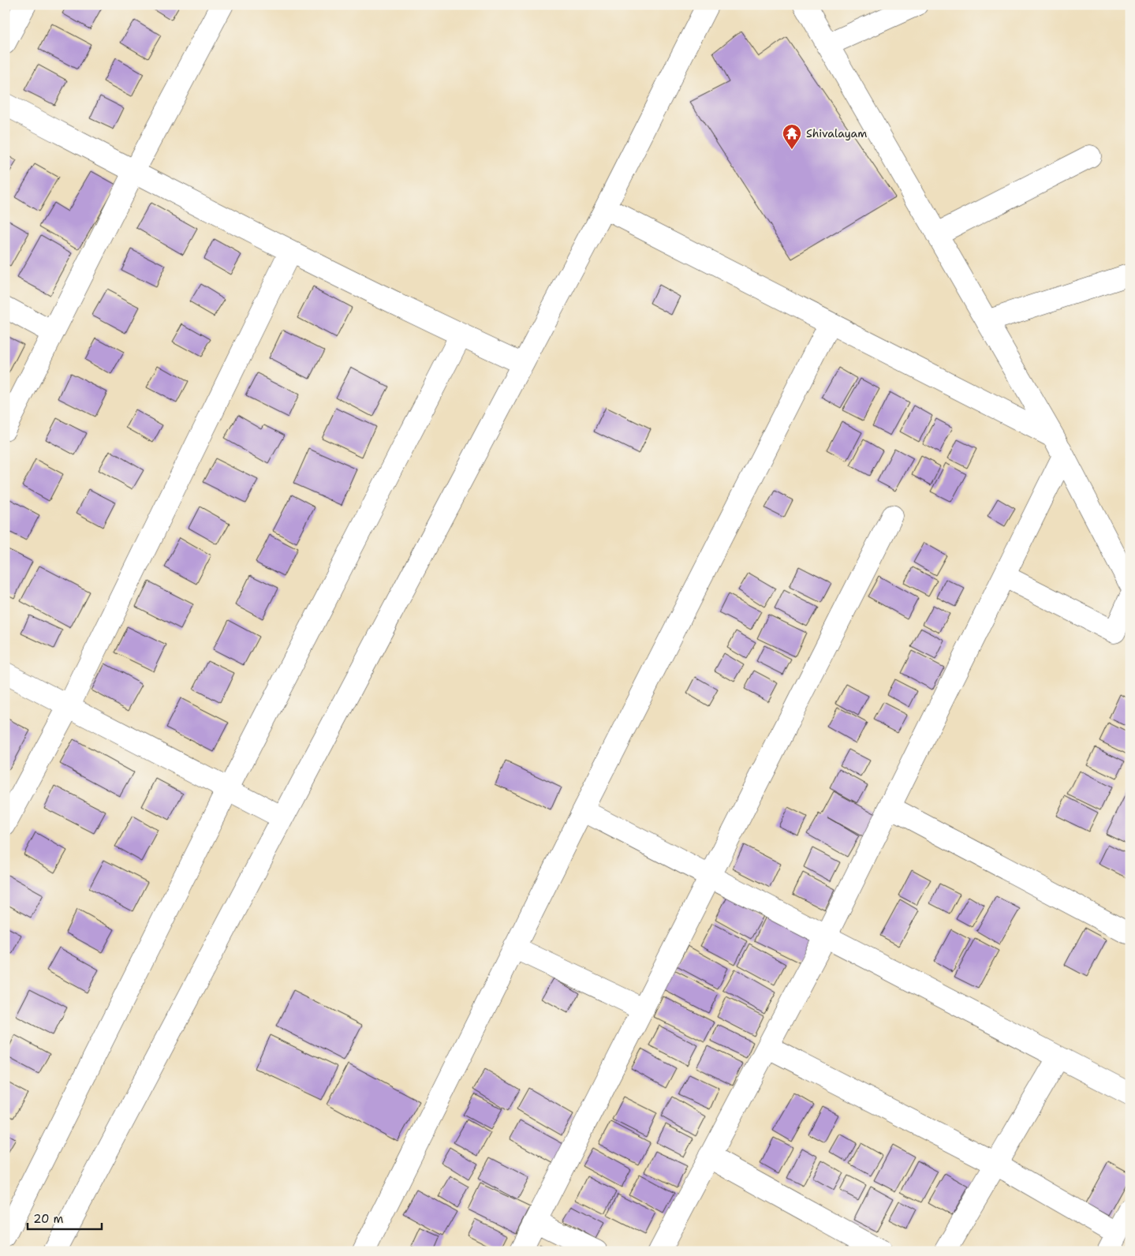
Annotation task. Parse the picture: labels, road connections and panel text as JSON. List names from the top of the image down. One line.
{"places":{"temple":["Shivalayam"]},"scale_bar":"20 m"}
